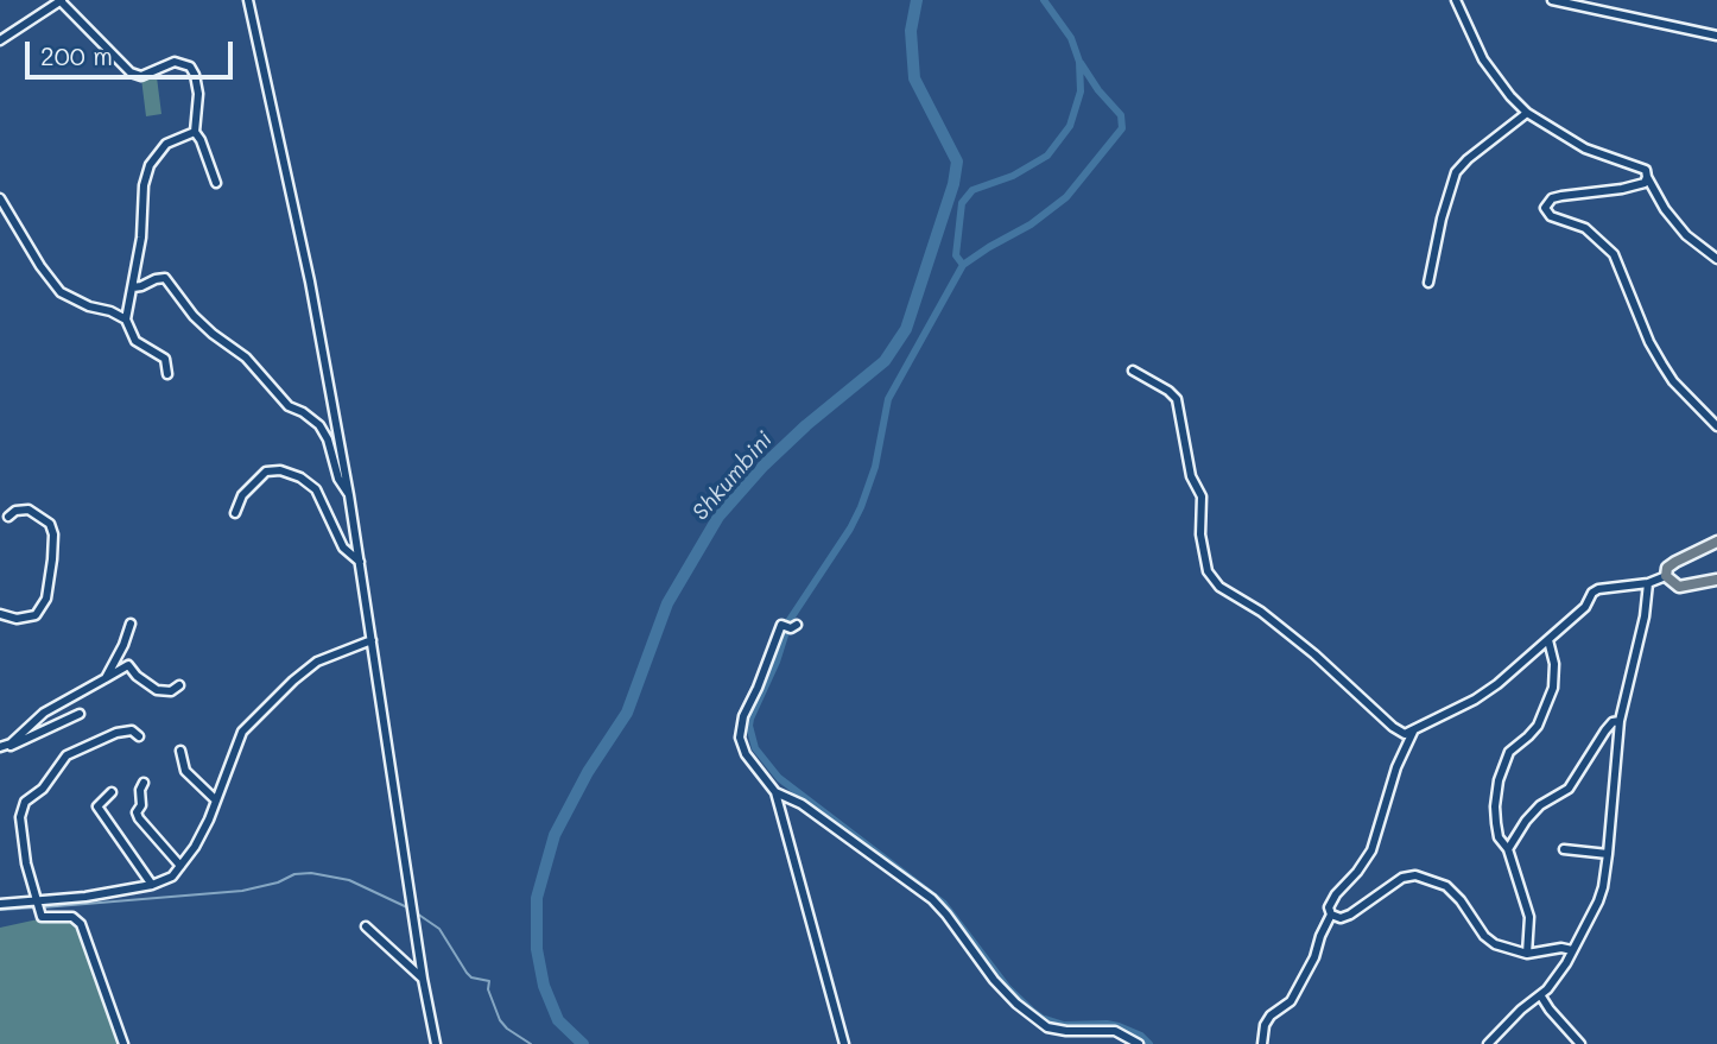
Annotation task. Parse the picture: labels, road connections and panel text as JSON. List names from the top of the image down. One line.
{"water":["Shkumbini"],"scale_bar":"200 m"}
